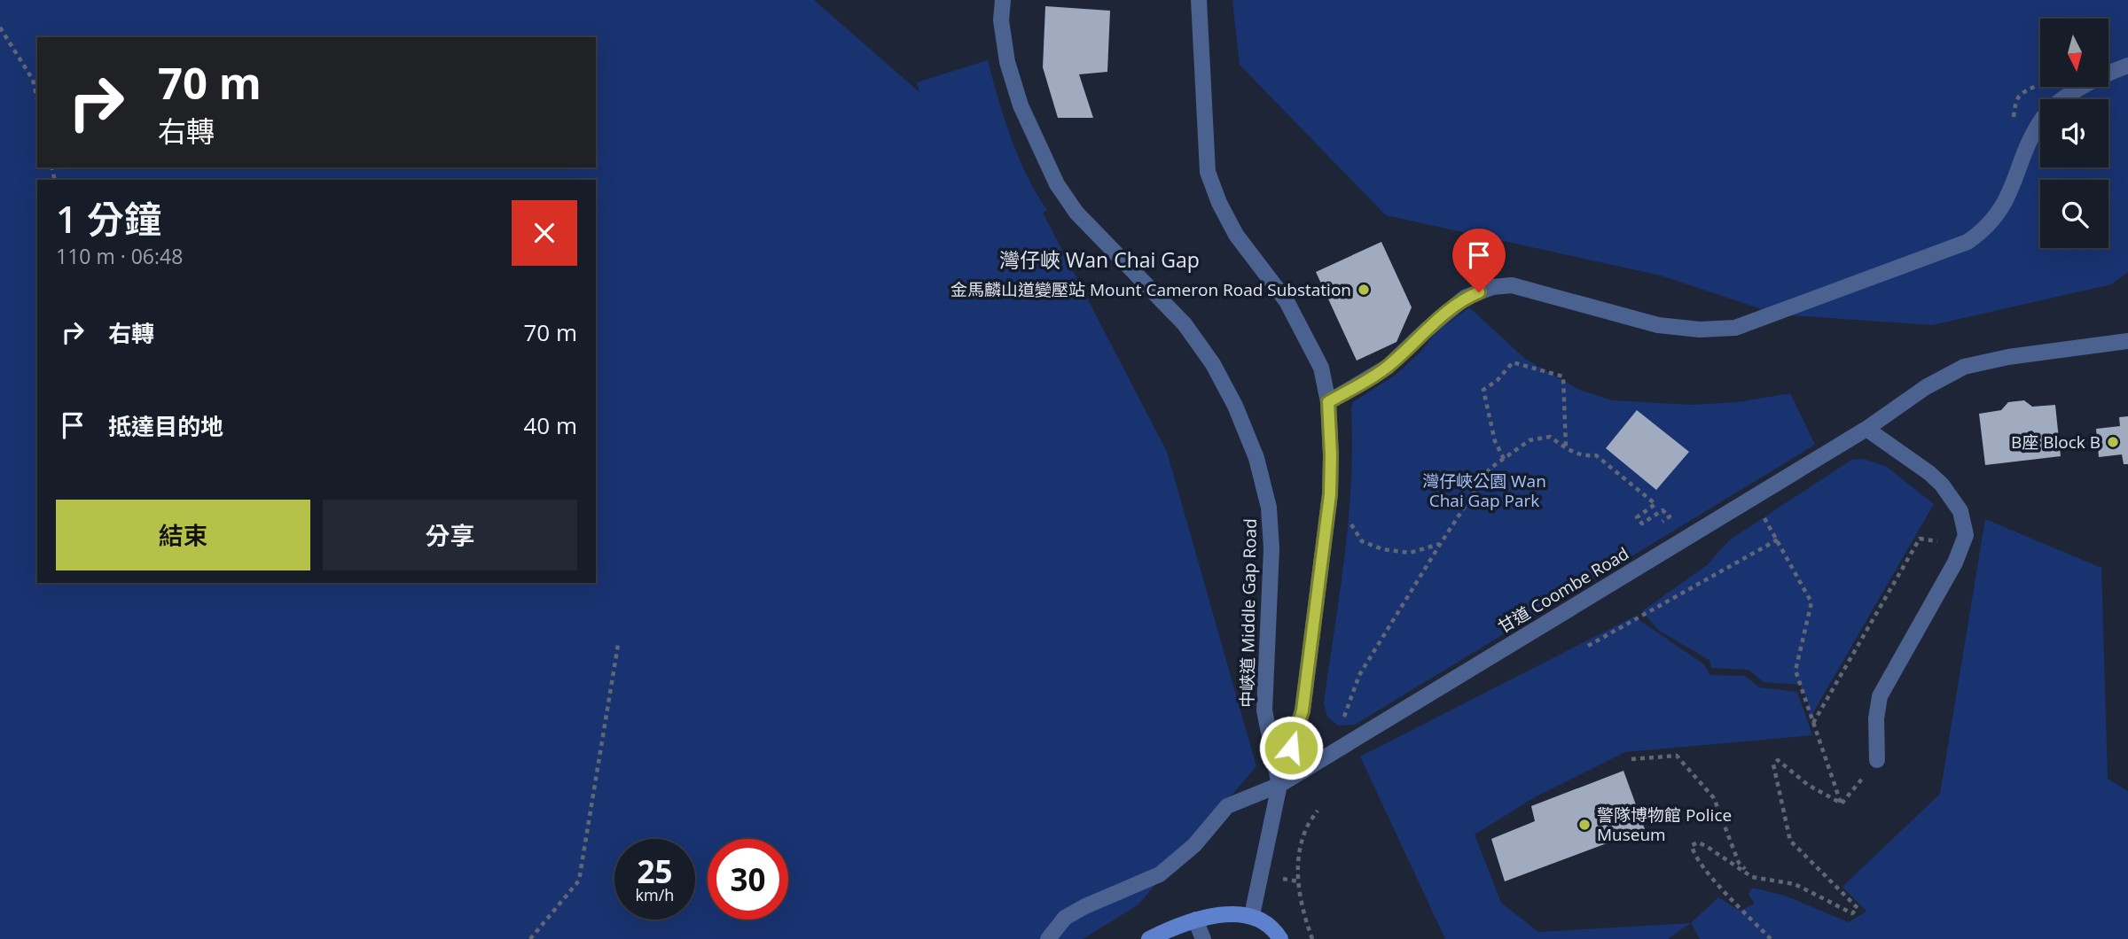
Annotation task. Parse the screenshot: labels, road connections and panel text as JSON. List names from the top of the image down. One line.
{"streets":{"street":["甘道 Coombe Road","中峽道 Middle Gap Road"]},"crossings":[["甘道 Coombe Road","中峽道 Middle Gap Road"]],"districts":["灣仔峽 Wan Chai Gap"],"parks":["灣仔峽公園 Wan Chai Gap Park"],"places":["金馬麟山道變壓站 Mount Cameron Road Substation","B座 Block B","警隊博物館 Police Museum"],"north":"bottom","page":{"turn":["70 m","右轉"],"heading":["1 分鐘","110 m · 06:48"],"list":[{"name":"右轉","value":"70 m"},{"name":"抵達目的地","value":"40 m"}],"buttons":["結束","分享"],"speed":"25 km/h","limit":"30"}}
